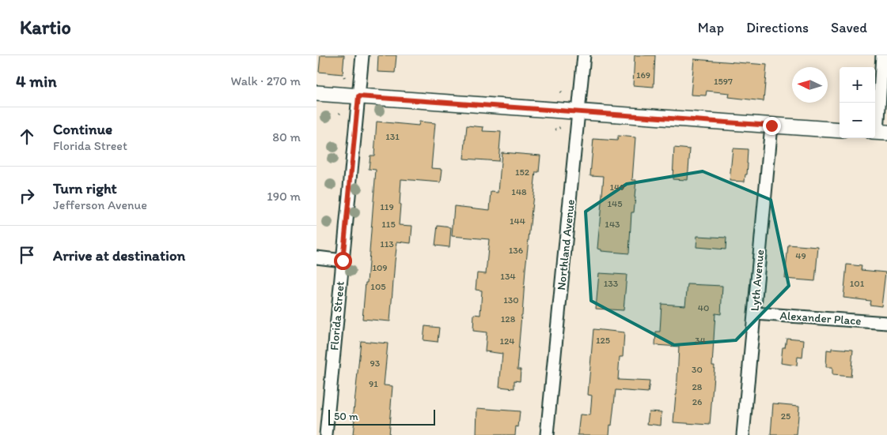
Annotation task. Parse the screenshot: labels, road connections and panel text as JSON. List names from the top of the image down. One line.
{"streets":{"street":["Northland Avenue","Lyth Avenue","Florida Street","Alexander Place"]},"crossings":[["Lyth Avenue","Alexander Place"]],"house_numbers":["169","1597","131","152","149","148","145","119","144","115","143","113","136","49","109","134","133","101","105","130","40","128","125","34","124","93","30","91","28","26","25"],"scale_bar":"50 m","north":"left","page":{"header":"Kartio","nav":["Map","Directions","Saved"],"heading":["4 min","Walk · 270 m"],"map_buttons":["+","−"],"list":[["Continue","Florida Street","80 m"],["Turn right","Jefferson Avenue","190 m"],"Arrive at destination"],"scale":"50 m"}}
